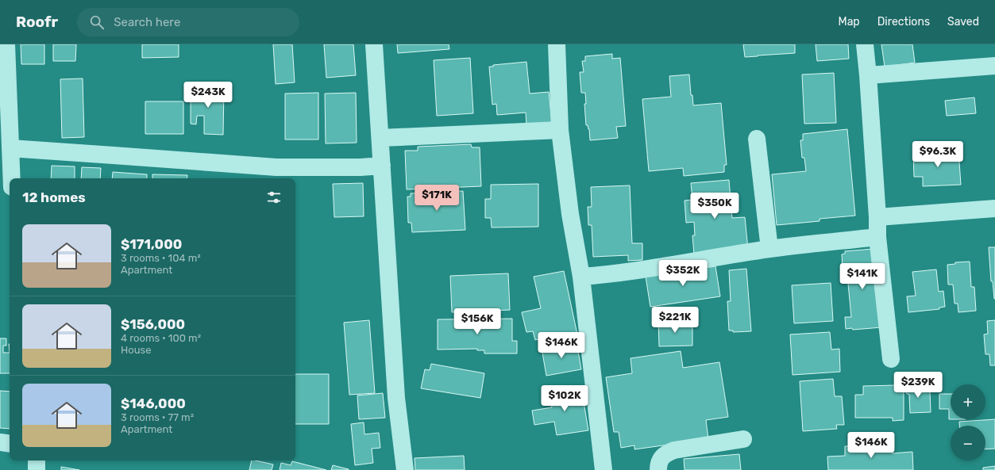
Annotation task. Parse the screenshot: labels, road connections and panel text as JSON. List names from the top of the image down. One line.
{"page":{"header":"Roofr","search":"Search here","nav":["Map","Directions","Saved"],"price":["$243K","$96.3K","$171K","$350K","$352K","$141K","$221K","$156K","$146K","$239K","$102K","$146K"],"heading":"12 homes","list":[{"name":"$171,000","note":"3 rooms · 104 m² · Apartment"},{"name":"$156,000","note":"4 rooms · 100 m² · House"},{"name":"$146,000","note":"3 rooms · 77 m² · Apartment"}],"map_buttons":["+","−"]}}
